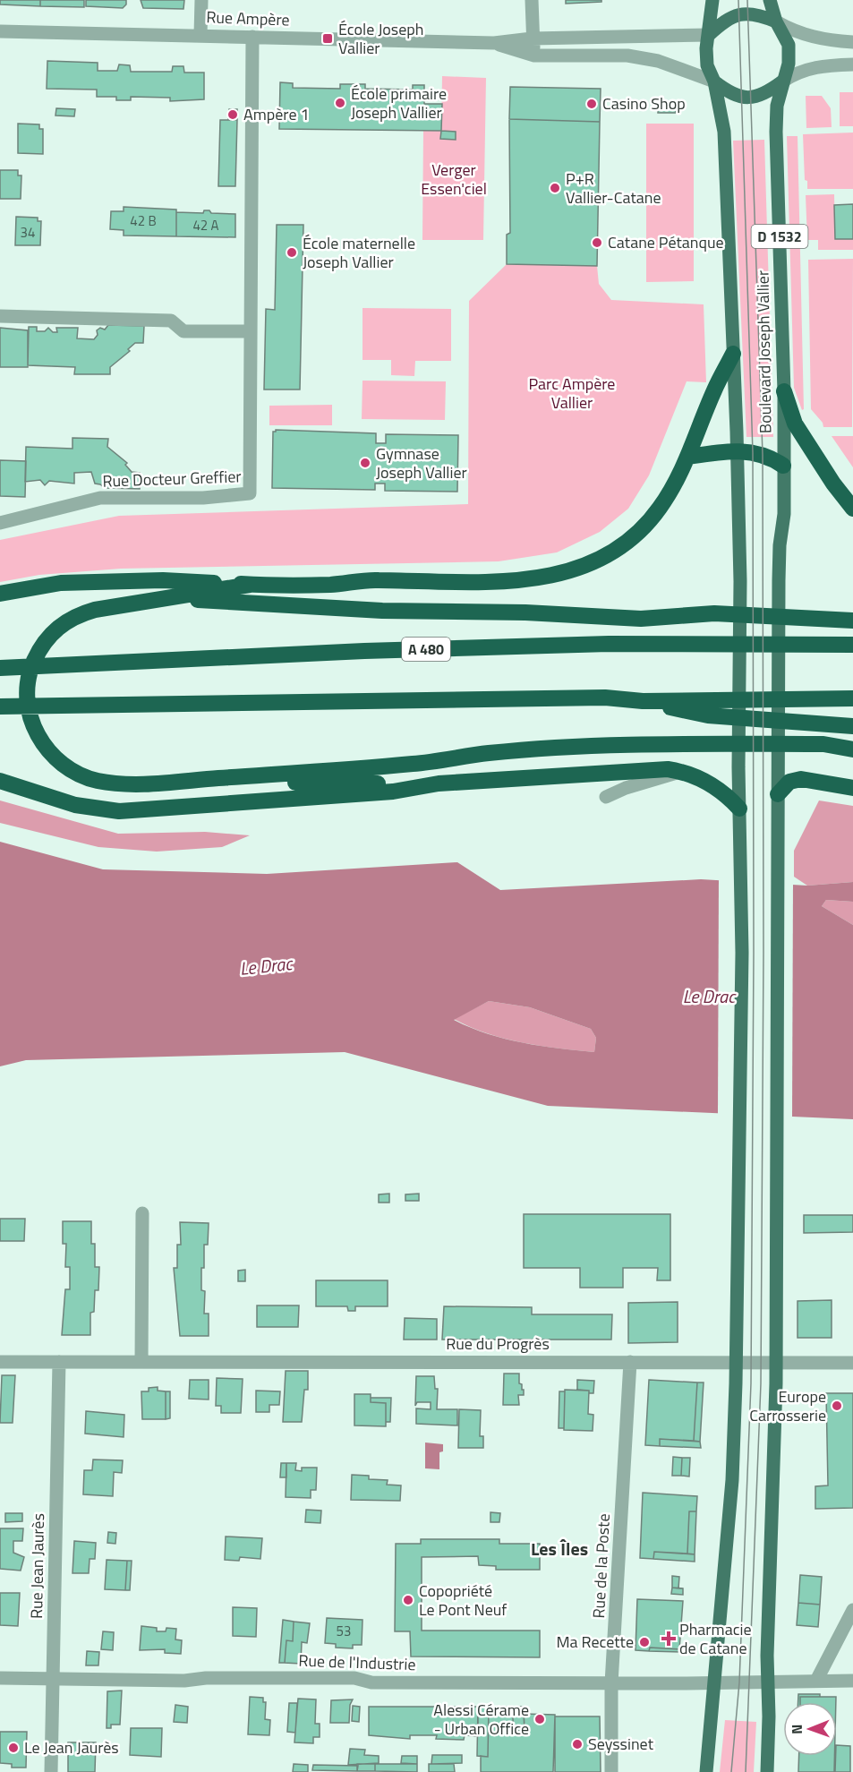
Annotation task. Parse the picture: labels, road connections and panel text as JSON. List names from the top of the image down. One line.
{"streets":{"highway":["A 480"],"main road":["D 1532","Boulevard Joseph Vallier"],"street":["Rue Ampère","Rue Docteur Greffier","Rue du Progrès","Rue Jean Jaurès","Rue de la Poste","Rue de l'Industrie"]},"crossings":[["Rue Ampère","Boulevard Joseph Vallier"],["Rue Ampère","Rue Docteur Greffier"],["D 1532","Boulevard Joseph Vallier"],["D 1532","Rue de l'Industrie"],["Rue du Progrès","Rue Jean Jaurès"],["Rue du Progrès","Rue de la Poste"],["Rue Jean Jaurès","Rue de l'Industrie"],["Rue de la Poste","Rue de l'Industrie"]],"districts":["Les Îles"],"water":["Le Drac"],"parks":["Verger Essen'ciel","Parc Ampère Vallier"],"places":{"transit":["École Joseph Vallier"],"other":["École primaire Joseph Vallier","Casino Shop","Ampère 1","P+R Vallier-Catane","Catane Pétanque","École maternelle Joseph Vallier","Gymnase Joseph Vallier","Europe Carrosserie","Copopriété Le Pont Neuf","Ma Recette","Alessi Cérame - Urban Office","Seyssinet","Le Jean Jaurès"],"health":["Pharmacie de Catane"]},"house_numbers":["42 B","42 A","34","53"],"north":"left"}
